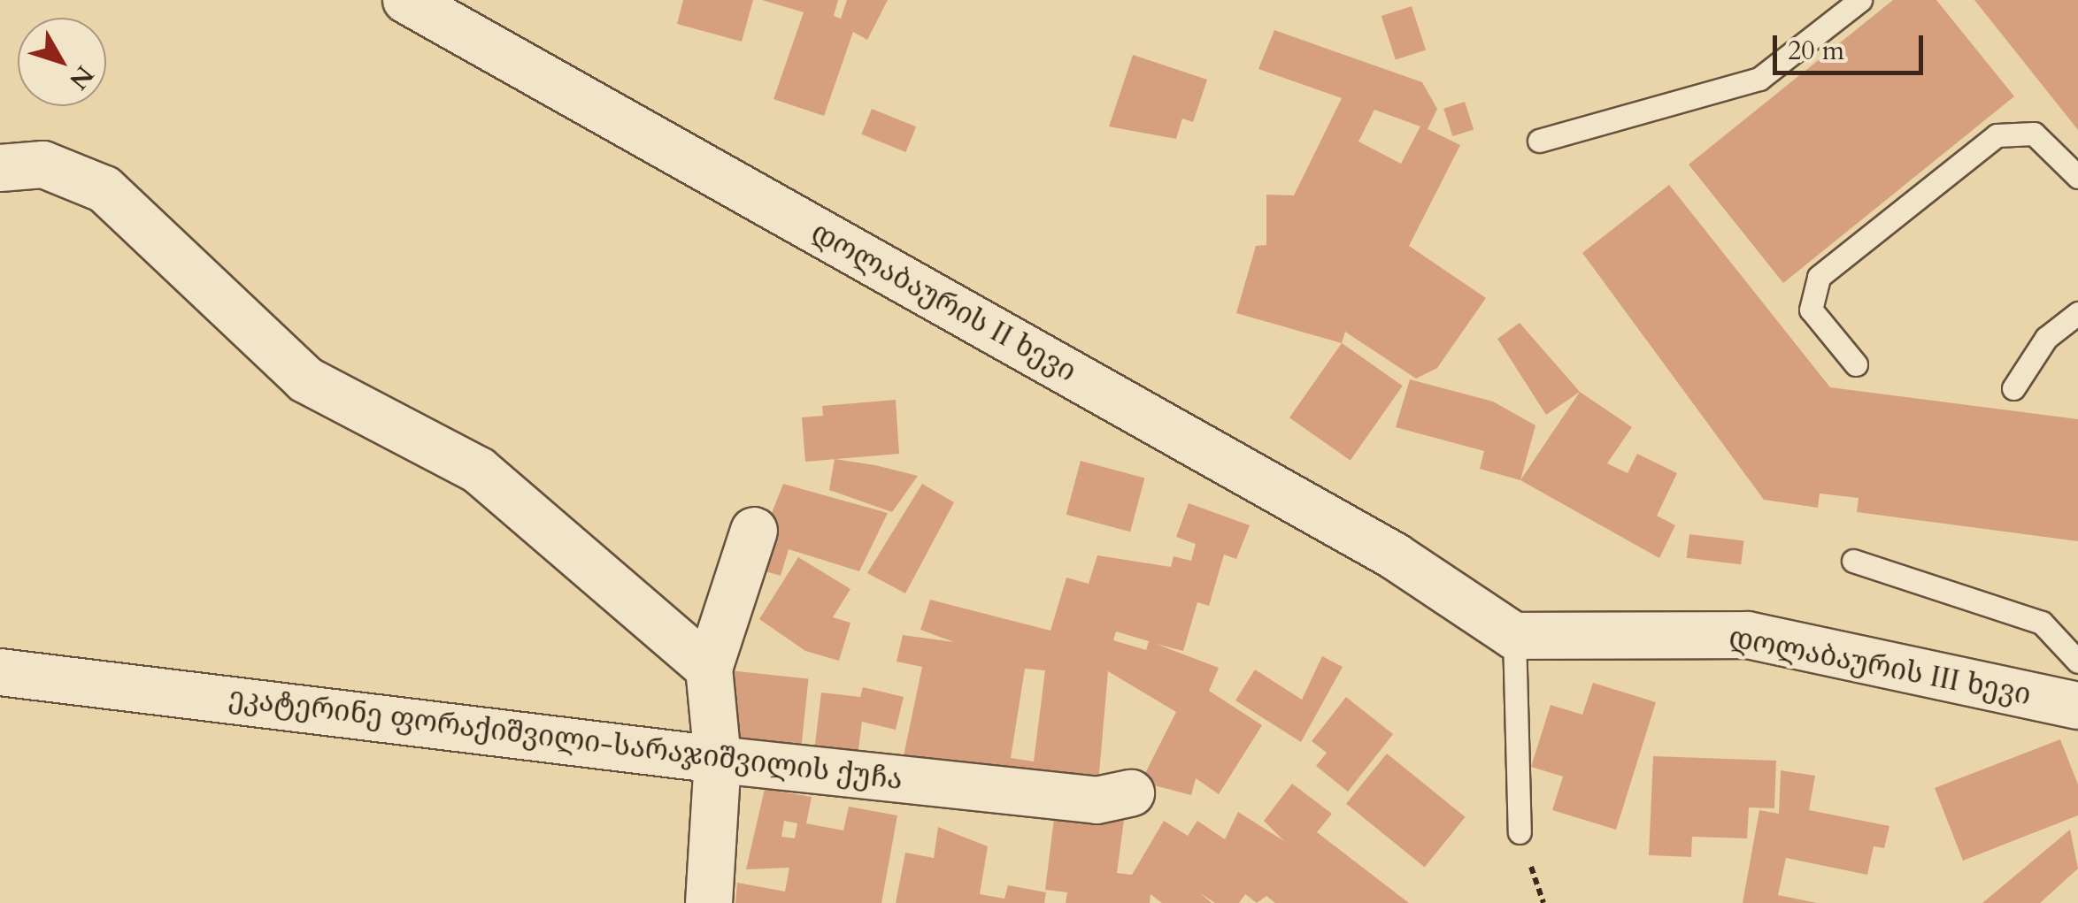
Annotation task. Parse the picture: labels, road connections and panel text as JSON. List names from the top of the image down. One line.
{"streets":{"street":["დოლაბაურის II ხევი","დოლაბაურის III ხევი","ეკატერინე ფორაქიშვილი-სარაჯიშვილის ქუჩა"]},"crossings":[["დოლაბაურის II ხევი","დოლაბაურის III ხევი"]],"scale_bar":"20 m","north":"bottom right"}
